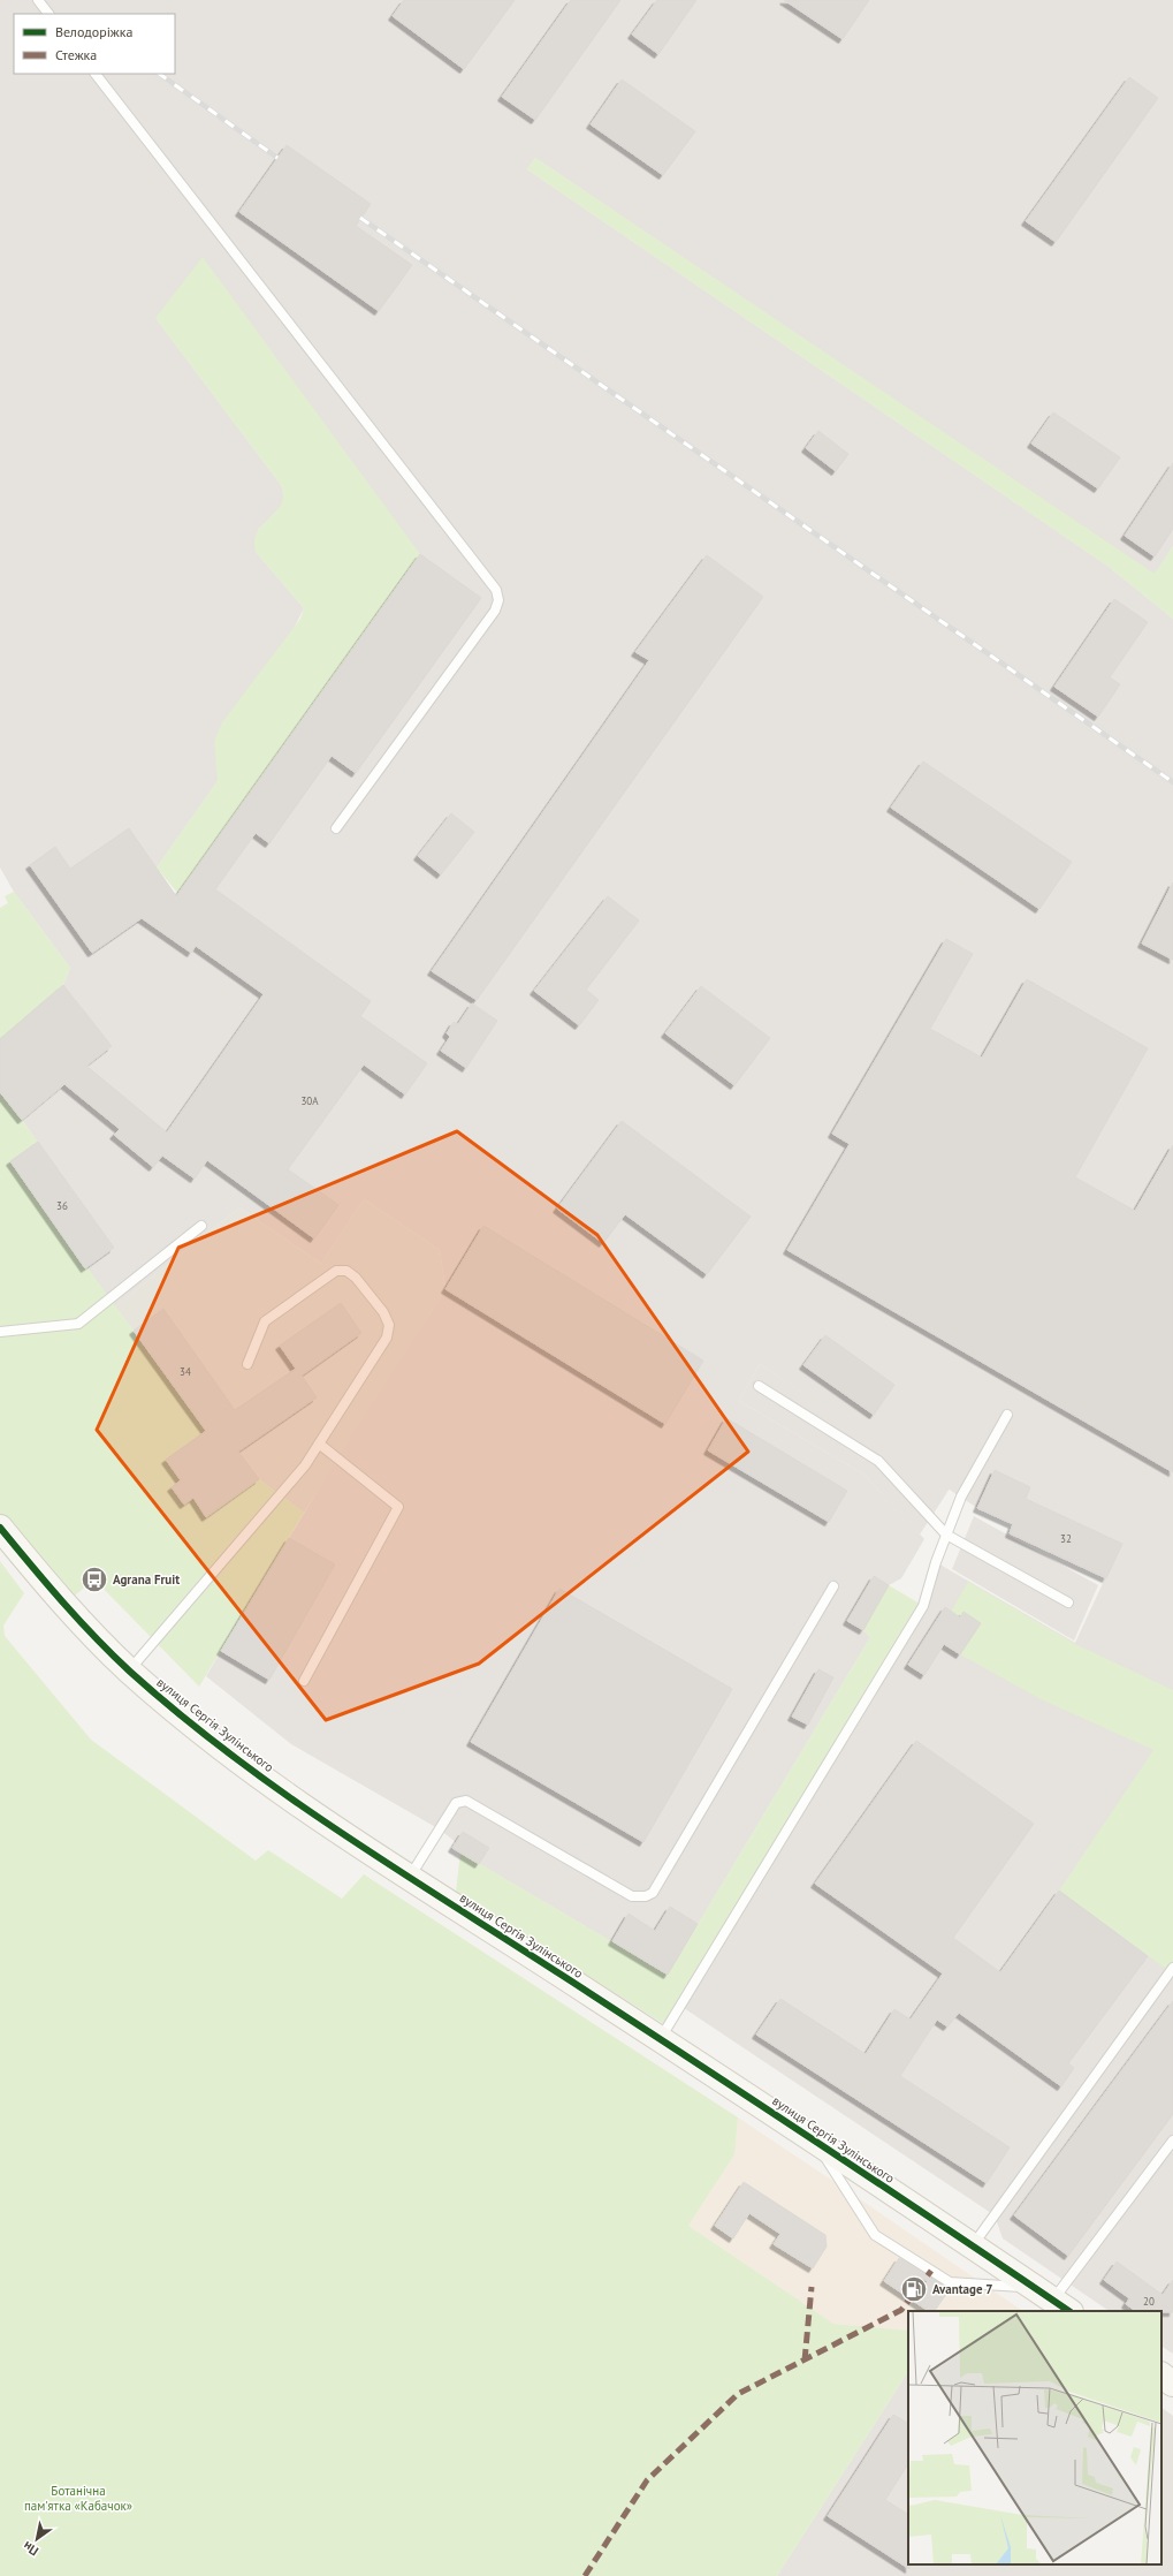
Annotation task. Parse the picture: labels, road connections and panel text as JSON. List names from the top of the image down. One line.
{"streets":{"street":["вулиця Сергія Зулінського"]},"parks":["Ботанічна пам'ятка «Кабачок»"],"places":{"bus stop":["Agrana Fruit"],"fuel station":["Avantage 7"]},"house_numbers":["30А","36","34","32","20"],"legend":["Велодоріжка","Стежка"],"north":"bottom left"}
